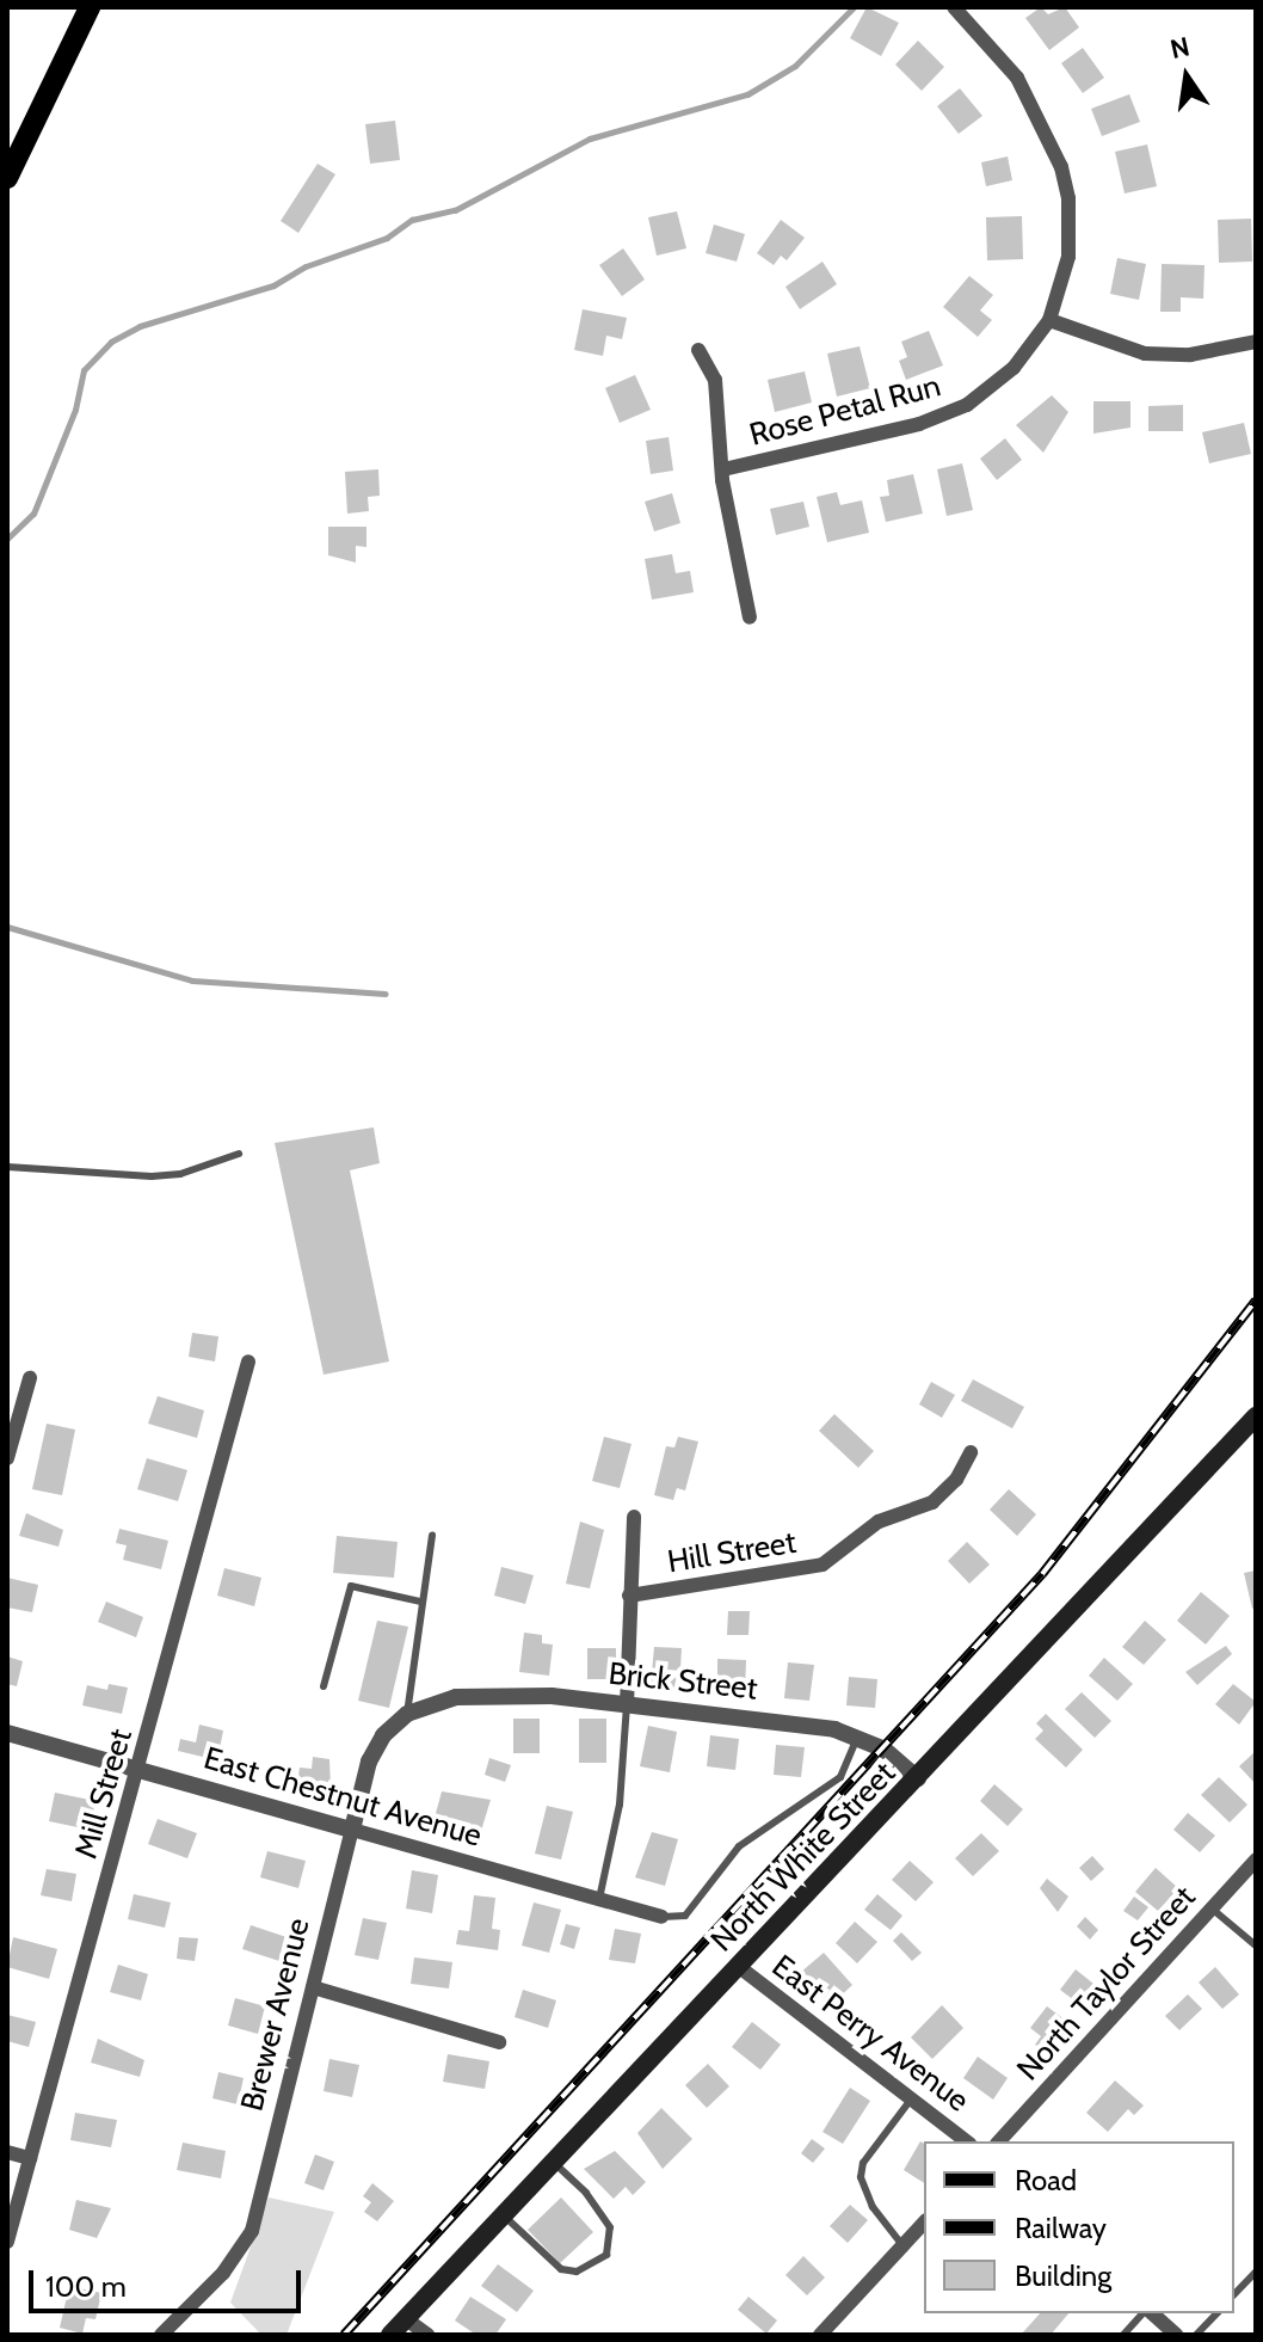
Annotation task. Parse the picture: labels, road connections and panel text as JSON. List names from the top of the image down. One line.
{"streets":{"main road":["North White Street"],"street":["Rose Petal Run","Hill Street","Brick Street","Mill Street","East Chestnut Avenue","North Taylor Street","Brewer Avenue","East Perry Avenue"]},"crossings":[["Brick Street","North White Street"],["Brick Street","Brewer Avenue"],["Mill Street","East Chestnut Avenue"],["East Chestnut Avenue","Brewer Avenue"],["North White Street","East Perry Avenue"]],"legend":["Road","Railway","Building"],"scale_bar":"100 m","north":"top"}
